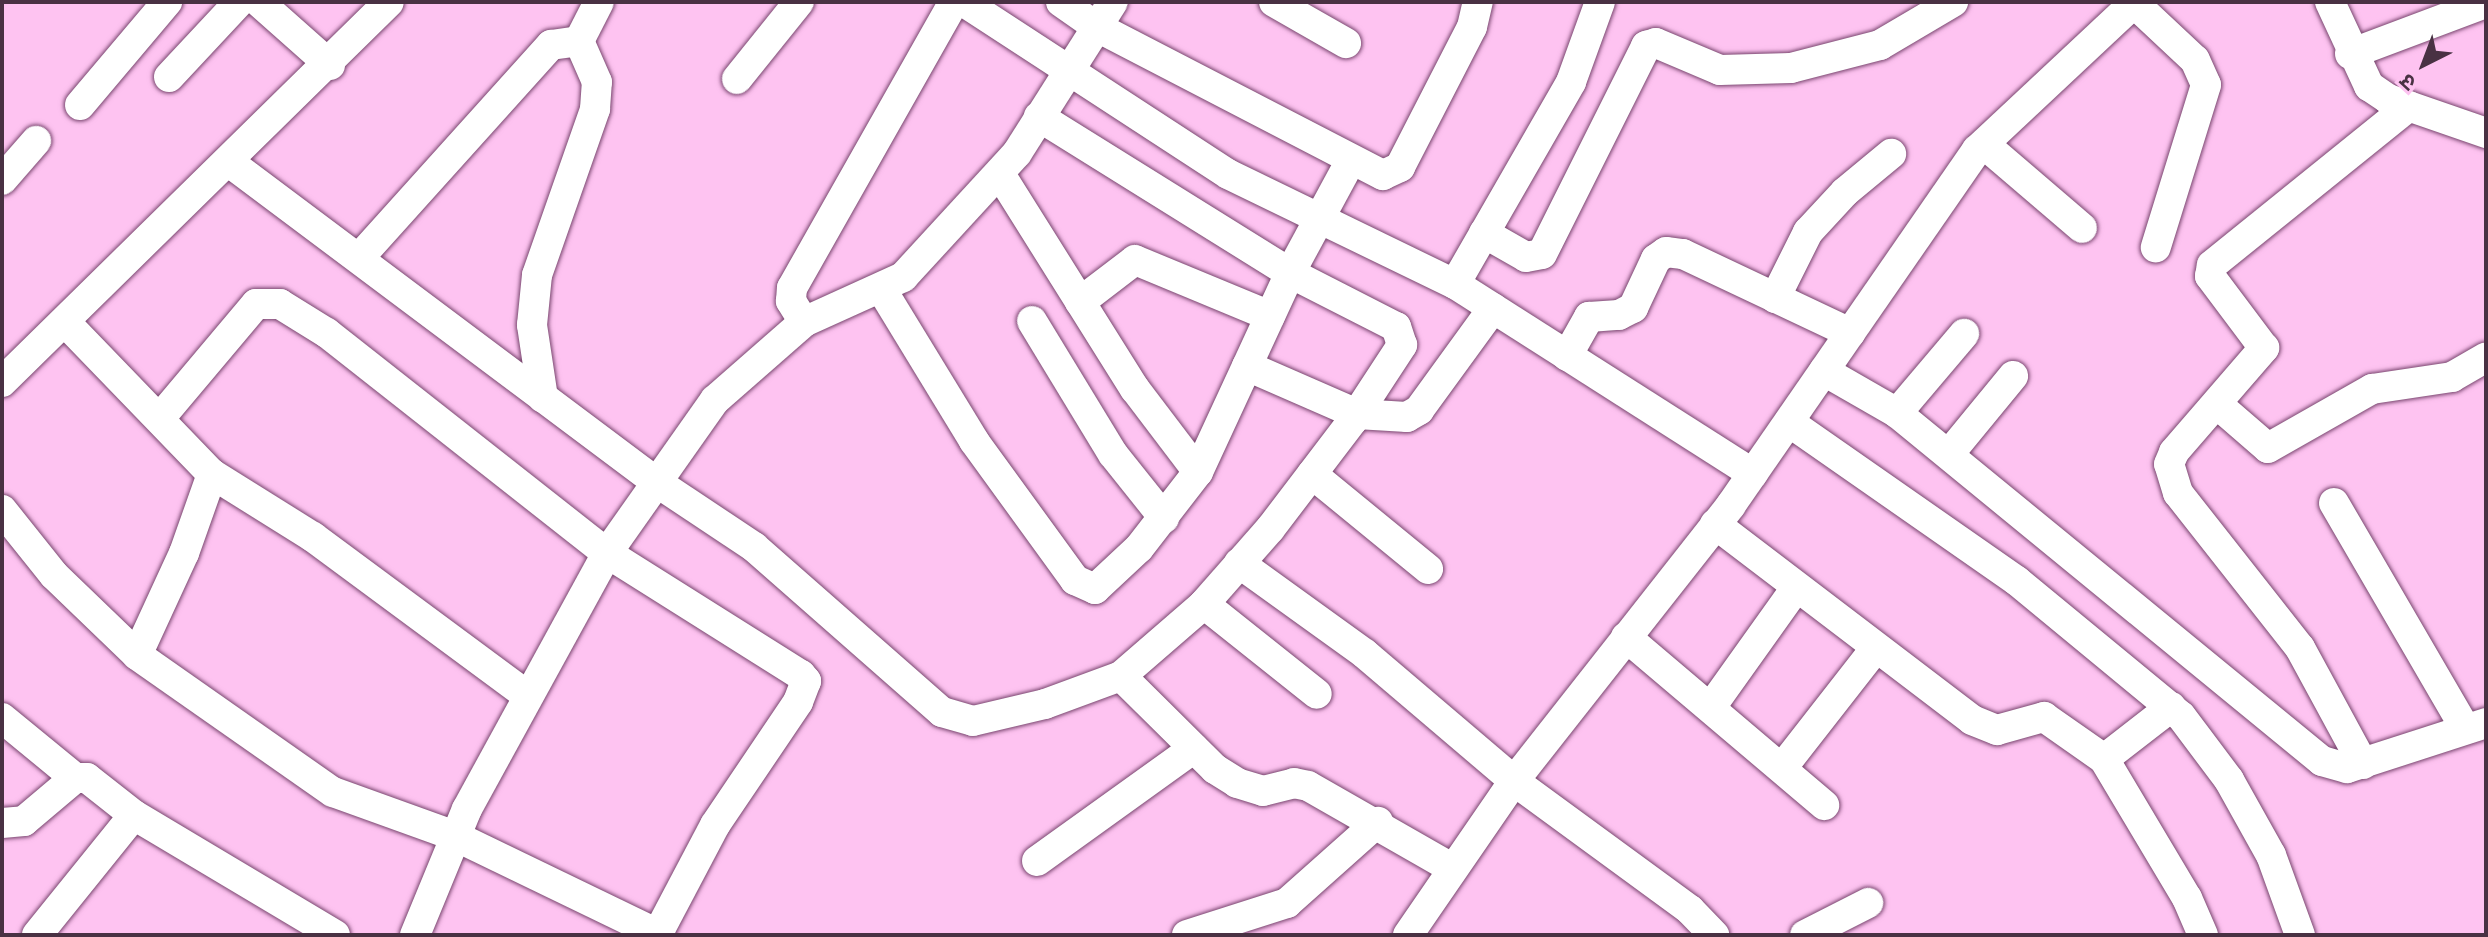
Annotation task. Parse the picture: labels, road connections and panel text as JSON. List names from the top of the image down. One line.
{"north":"bottom left"}
